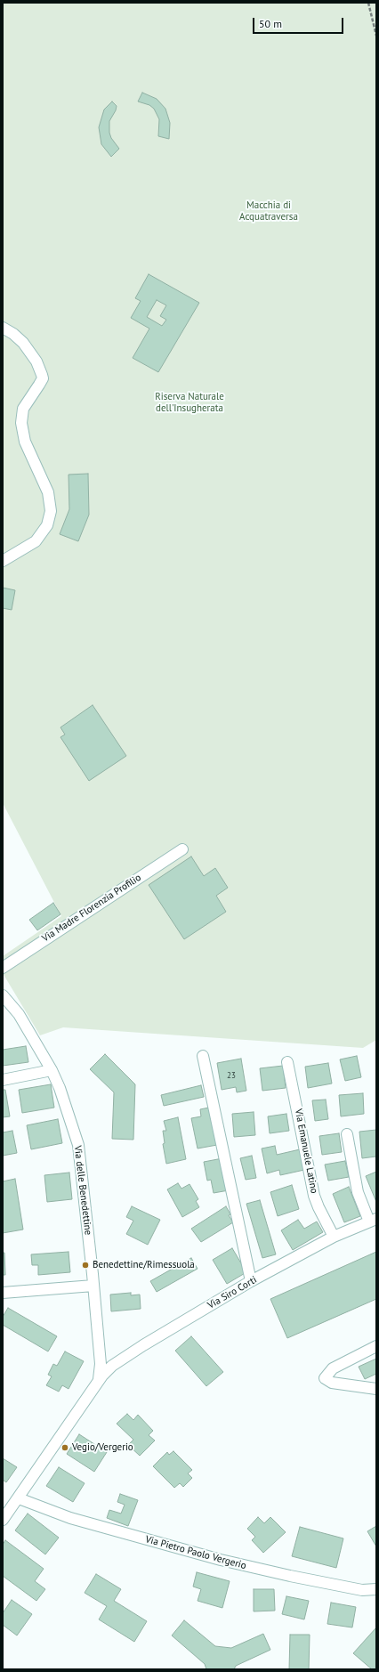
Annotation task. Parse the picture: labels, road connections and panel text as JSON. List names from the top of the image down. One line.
{"streets":{"street":["Via Madre Florenzia Profilio","Via Emanuele Latino","Via delle Benedettine","Via Siro Corti","Via Pietro Paolo Vergerio"]},"crossings":[["Via Emanuele Latino","Via Siro Corti"],["Via delle Benedettine","Via Siro Corti"],["Via Siro Corti","Via Pietro Paolo Vergerio"]],"parks":["Macchia di Acquatraversa","Riserva Naturale dell'Insugherata"],"places":["Benedettine/Rimessuola","Vegio/Vergerio"],"house_numbers":["23"],"scale_bar":"50 m"}
